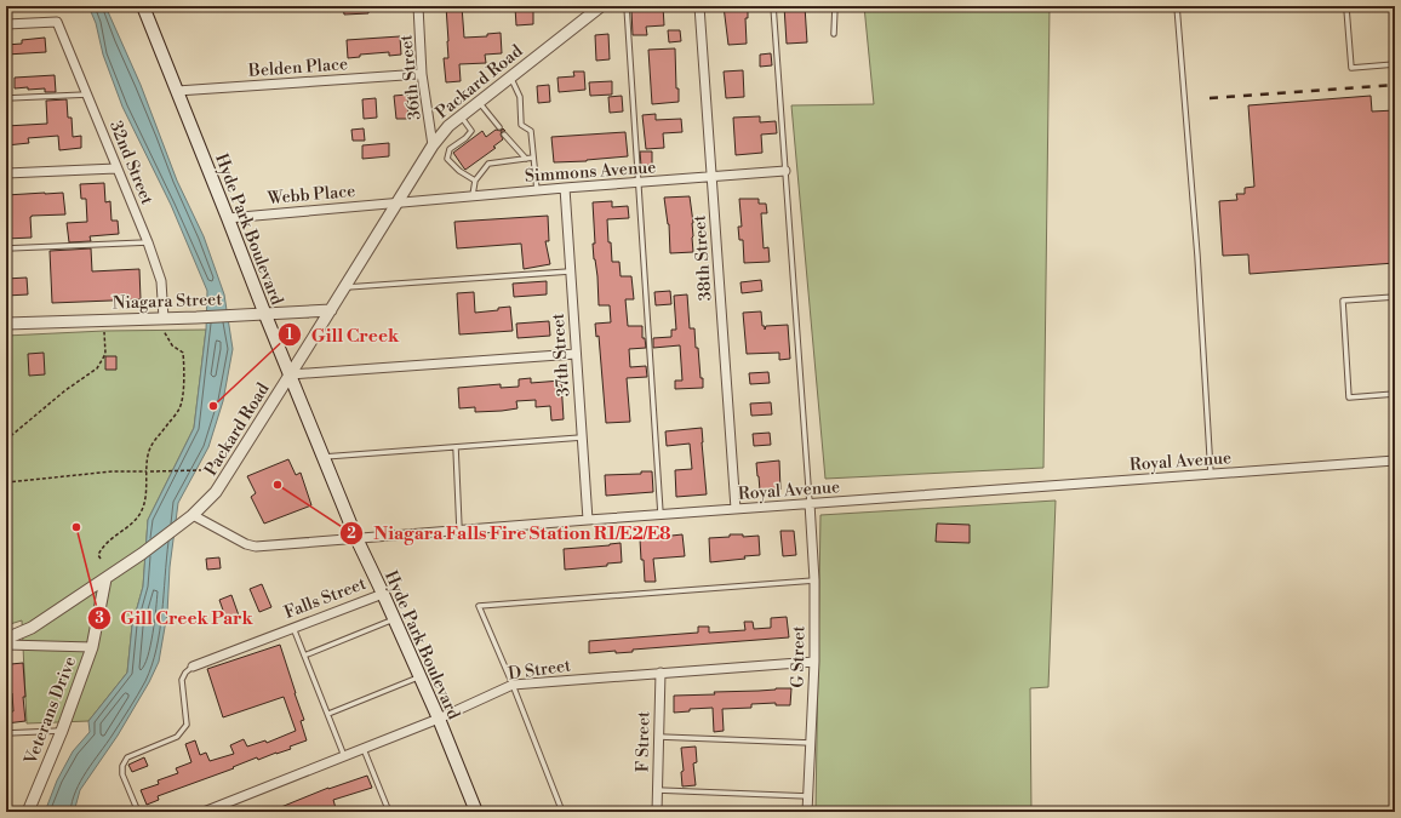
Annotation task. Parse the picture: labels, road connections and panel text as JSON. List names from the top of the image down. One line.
{"streets":{"main road":["Hyde Park Boulevard"],"street":["Belden Place","36th Street","Packard Road","32nd Street","Simmons Avenue","Webb Place","38th Street","Niagara Street","37th Street","Royal Avenue","Falls Street","G Street","D Street","Veterans Drive","F Street"]},"crossings":[["Belden Place","36th Street"],["Belden Place","Hyde Park Boulevard"],["36th Street","Packard Road"],["Packard Road","Simmons Avenue"],["Packard Road","Webb Place"],["Packard Road","Hyde Park Boulevard"],["Packard Road","Niagara Street"],["Packard Road","Royal Avenue"],["32nd Street","Niagara Street"],["Simmons Avenue","Webb Place"],["Simmons Avenue","38th Street"],["Simmons Avenue","37th Street"],["Webb Place","Hyde Park Boulevard"],["Hyde Park Boulevard","Niagara Street"],["Hyde Park Boulevard","Royal Avenue"],["Hyde Park Boulevard","Falls Street"],["Hyde Park Boulevard","D Street"],["38th Street","Royal Avenue"],["37th Street","Royal Avenue"],["Royal Avenue","G Street"],["G Street","D Street"],["D Street","F Street"]],"places":["Gill Creek","Niagara Falls Fire Station R1/E2/E8","Gill Creek Park"]}
